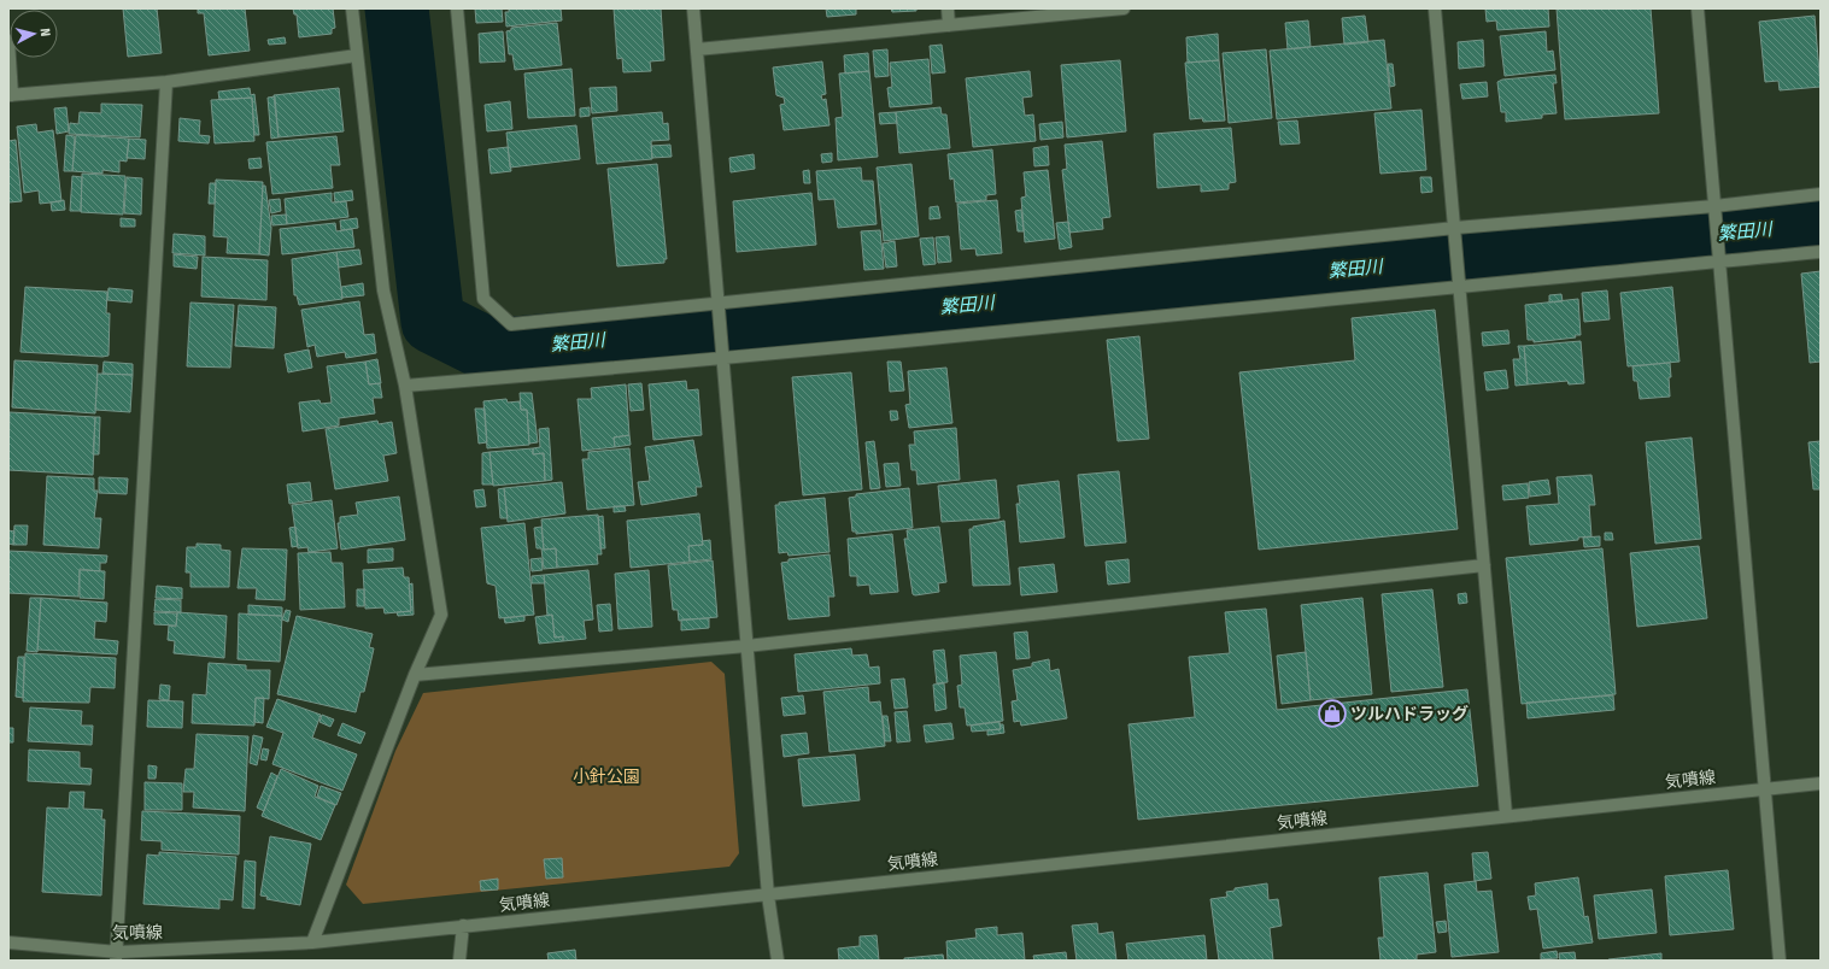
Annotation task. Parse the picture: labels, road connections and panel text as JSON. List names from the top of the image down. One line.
{"streets":{"street":["気噴線"]},"water":["繁田川"],"parks":["小針公園"],"places":{"shop":["ツルハドラッグ"]},"north":"right"}
